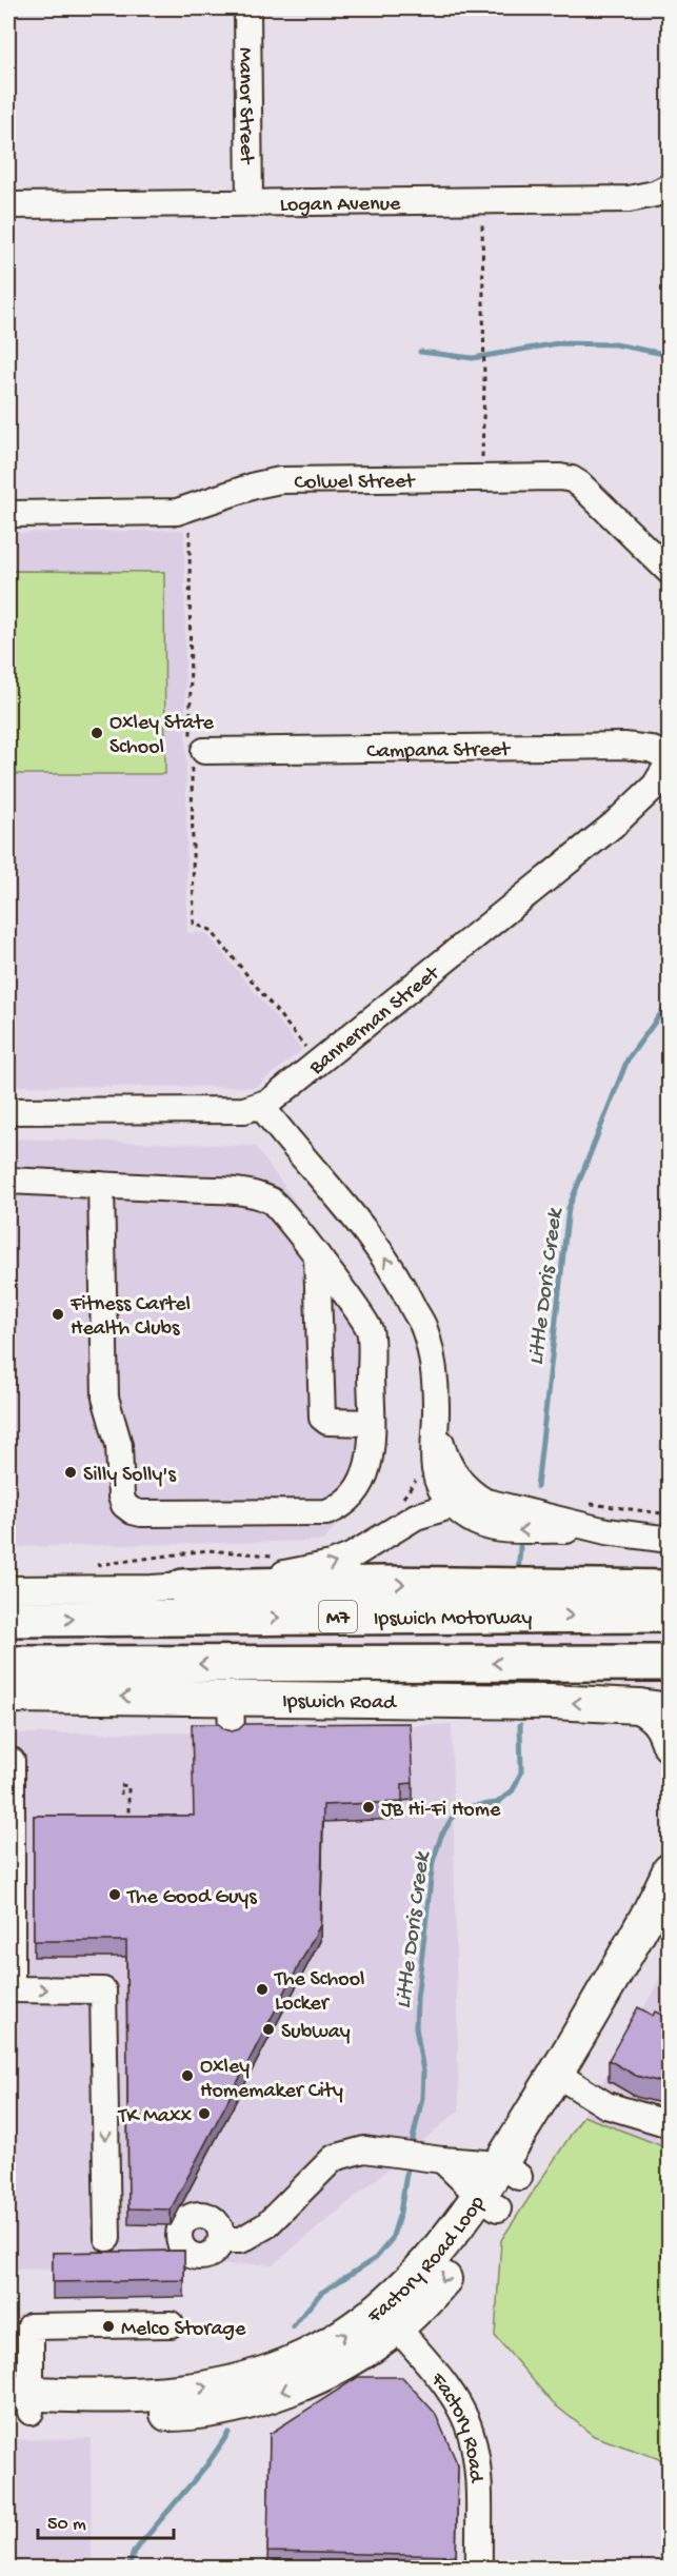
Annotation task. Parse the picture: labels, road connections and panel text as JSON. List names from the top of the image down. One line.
{"streets":{"highway":["Ipswich Motorway","M7"],"main road":["Ipswich Road","Factory Road Loop"],"street":["Manor Street","Logan Avenue","Colwel Street","Campana Street","Bannerman Street","Factory Road"]},"crossings":[["Manor Street","Logan Avenue"],["Campana Street","Bannerman Street"],["Factory Road Loop","Factory Road"]],"one_way":["Ipswich Road"],"water":["Little Doris Creek"],"places":["Oxley State School","Fitness Cartel Health Clubs","Silly Solly's","JB Hi-Fi Home","The Good Guys","The School Locker","Subway","Oxley Homemaker City","TK Maxx","Melco Storage"],"scale_bar":"50 m"}
